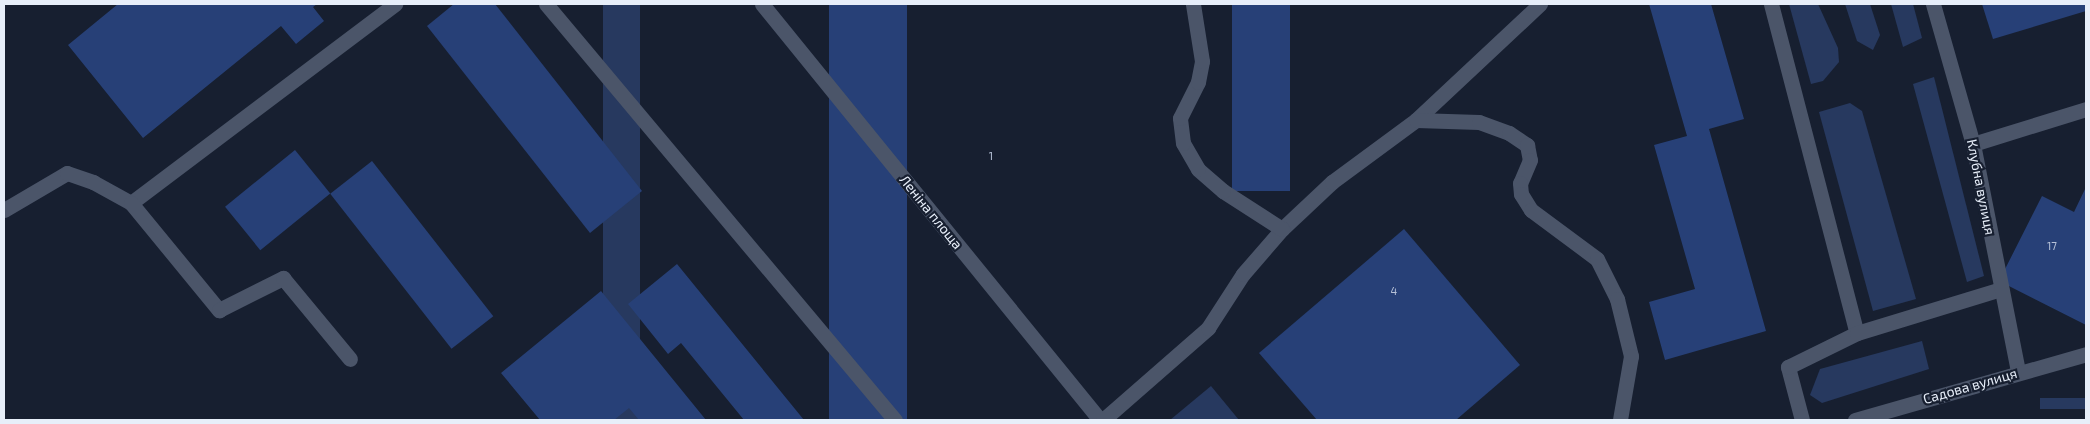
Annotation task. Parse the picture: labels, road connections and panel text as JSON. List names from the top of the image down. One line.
{"streets":{"street":["Клубна вулиця","Леніна площа","Садова вулиця"]},"crossings":[["Клубна вулиця","Садова вулиця"]],"house_numbers":["1","17","4"]}
